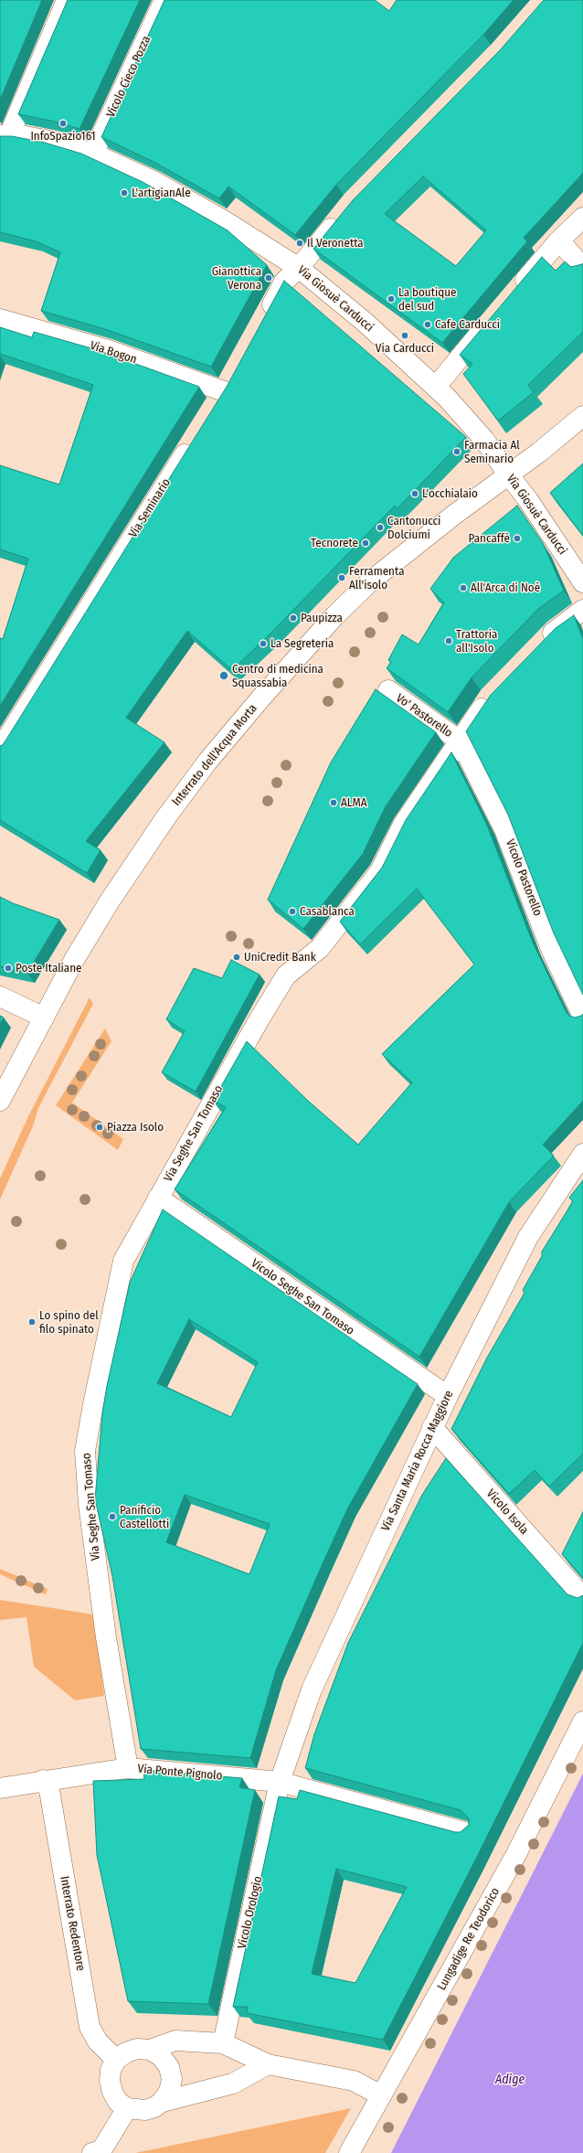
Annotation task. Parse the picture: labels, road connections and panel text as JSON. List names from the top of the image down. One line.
{"streets":{"street":["Vicolo Cieco Pozza","Via Giosuè Carducci","Via Bogon","Via Seminario","Vo' Pastorello","Interrato dell'Acqua Morta","Vicolo Pastorello","Via Seghe San Tomaso","Vicolo Seghe San Tomaso","Via Santa Maria Rocca Maggiore","Vicolo Isola","Via Ponte Pignolo","Vicolo Orologio","Interrato Redentore","Lungadige Re Teodorico"]},"crossings":[["Vicolo Cieco Pozza","Via Giosuè Carducci"],["Via Giosuè Carducci","Interrato dell'Acqua Morta"],["Vo' Pastorello","Vicolo Pastorello"],["Vo' Pastorello","Via Seghe San Tomaso"],["Vicolo Pastorello","Via Seghe San Tomaso"],["Via Seghe San Tomaso","Vicolo Seghe San Tomaso"],["Via Seghe San Tomaso","Via Ponte Pignolo"],["Vicolo Seghe San Tomaso","Via Santa Maria Rocca Maggiore"],["Via Santa Maria Rocca Maggiore","Vicolo Isola"],["Via Santa Maria Rocca Maggiore","Via Ponte Pignolo"],["Via Santa Maria Rocca Maggiore","Vicolo Orologio"],["Via Ponte Pignolo","Vicolo Orologio"],["Via Ponte Pignolo","Interrato Redentore"]],"water":["Adige"],"places":["InfoSpazio161","L'artigianAle","Il Veronetta","Gianottica Verona","La boutique del sud","Cafe Carducci","Via Carducci","Farmacia Al Seminario","L'occhialaio","Cantonucci Dolciumi","Pancaffè","Tecnorete","Ferramenta All'isolo","All'Arca di Noè","Paupizza","Trattoria all'Isolo","La Segreteria","Centro di medicina Squassabia","ALMA","Casablanca","UniCredit Bank","Poste Italiane","Piazza Isolo","Lo spino del filo spinato","Panificio Castellotti"]}
